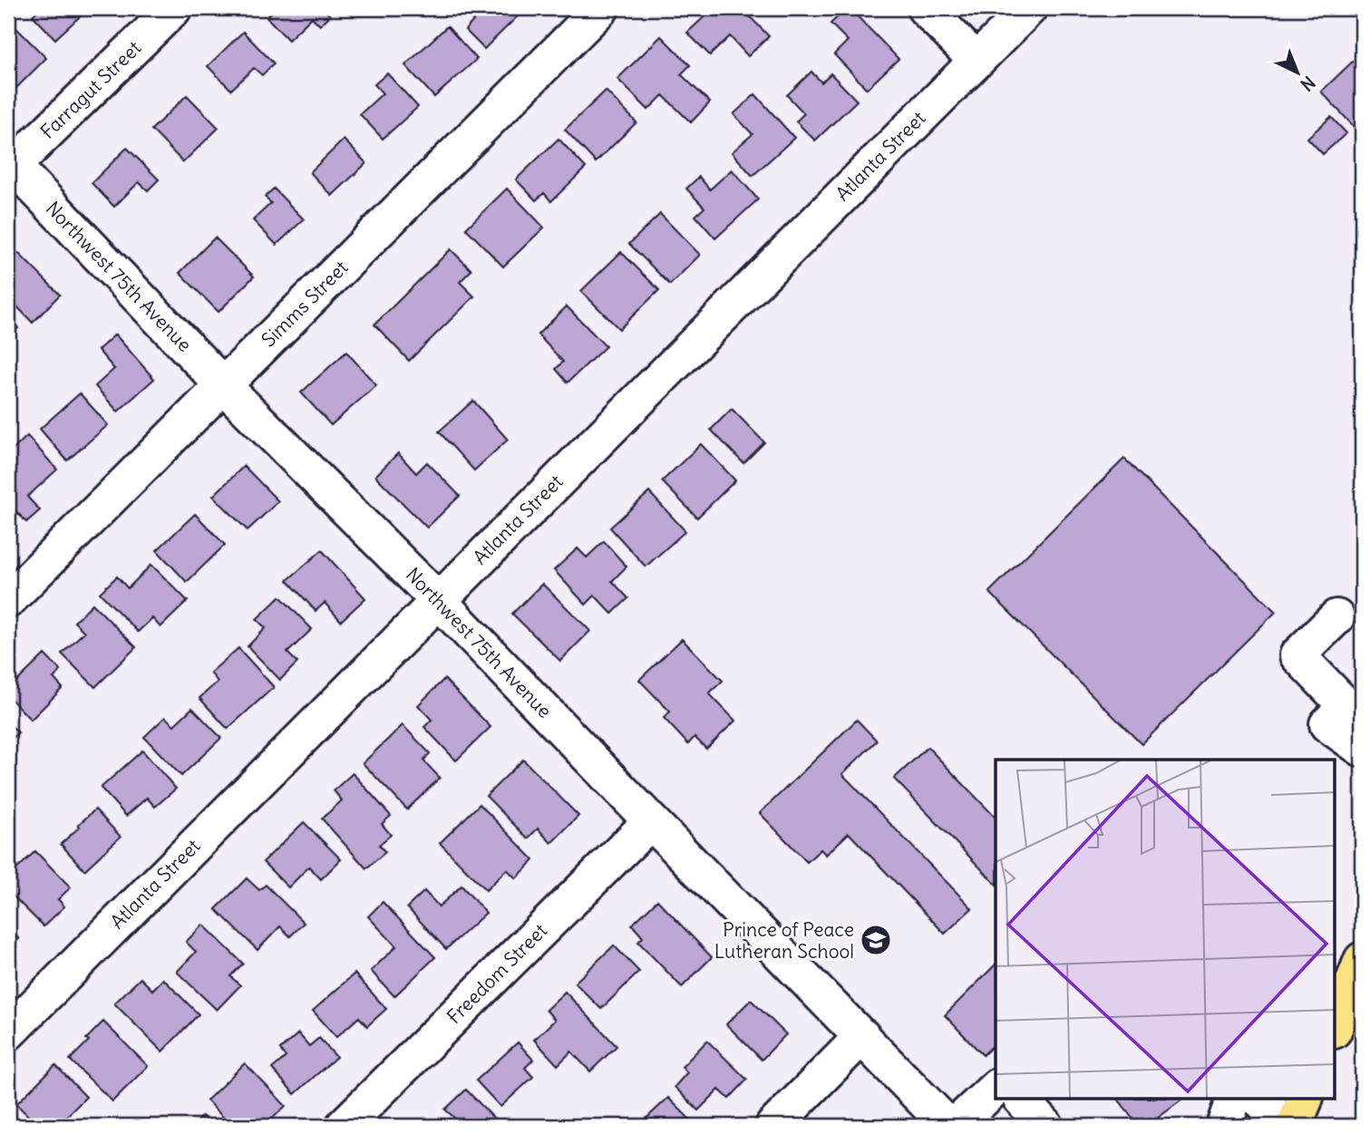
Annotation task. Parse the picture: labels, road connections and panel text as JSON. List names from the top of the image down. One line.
{"streets":{"street":["Farragut Street","Atlanta Street","Northwest 75th Avenue","Simms Street","Freedom Street"]},"crossings":[["Farragut Street","Northwest 75th Avenue"],["Atlanta Street","Northwest 75th Avenue"],["Northwest 75th Avenue","Simms Street"],["Northwest 75th Avenue","Freedom Street"]],"places":{"school or university":["Prince of Peace Lutheran School"]},"north":"bottom right"}
